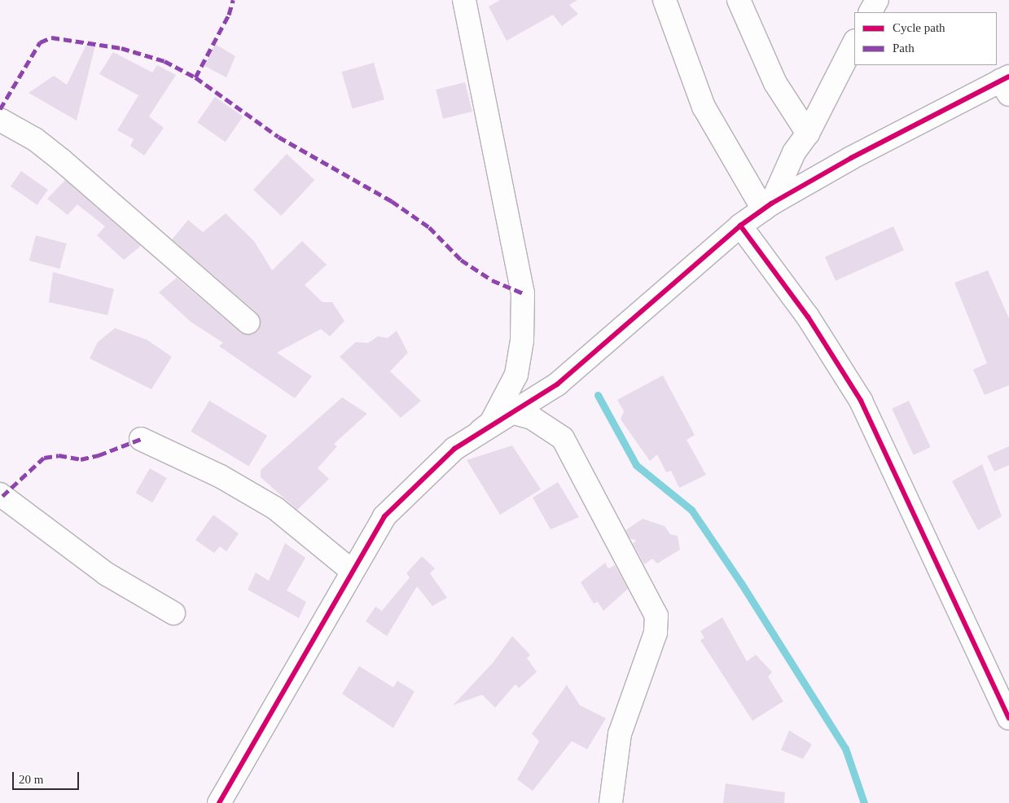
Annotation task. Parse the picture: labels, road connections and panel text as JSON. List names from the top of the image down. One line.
{"legend":["Cycle path","Path"],"scale_bar":"20 m"}
